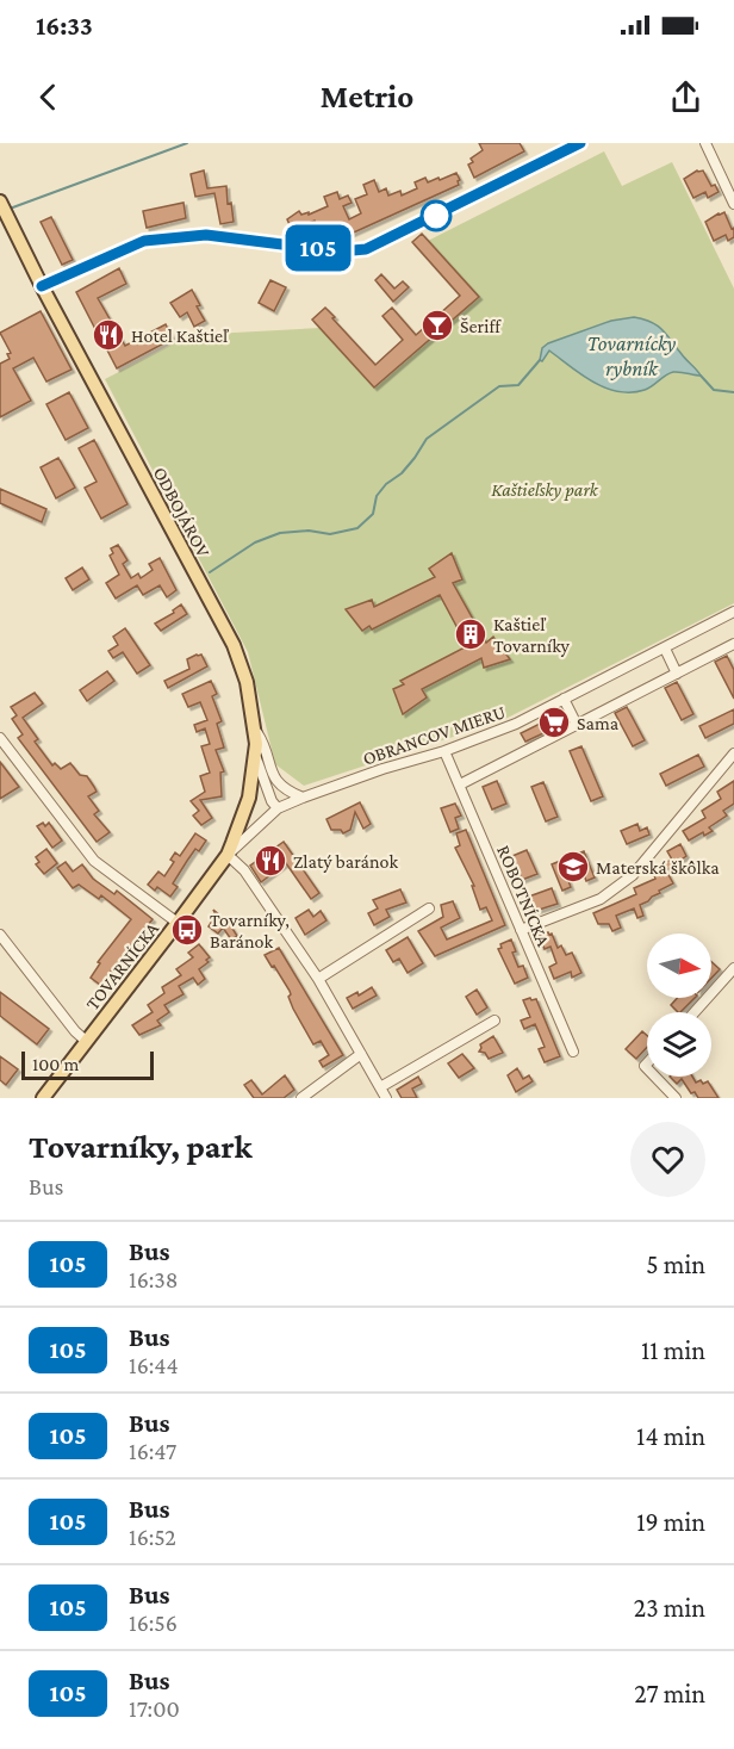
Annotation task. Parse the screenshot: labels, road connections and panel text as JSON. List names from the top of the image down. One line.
{"streets":{"main road":["ODBOJÁROV","TOVARNÍCKA"],"street":["OBRANCOV MIERU","ROBOTNÍCKA"]},"crossings":[["ODBOJÁROV","OBRANCOV MIERU"],["ODBOJÁROV","TOVARNÍCKA"],["OBRANCOV MIERU","ROBOTNÍCKA"],["OBRANCOV MIERU","TOVARNÍCKA"]],"water":["Tovarnícky rybník"],"parks":["Kaštieľsky park"],"places":{"bar":["Šeriff"],"restaurant":["Hotel Kaštieľ","Zlatý baránok"],"building":["Kaštieľ Tovarníky"],"supermarket":["Sama"],"school or university":["Materská škôlka"],"bus stop":["Tovarníky, Baránok"]},"lines":["bus line 105"],"scale_bar":"100 m","north":"right","page":{"status":"16:33","header":"Metrio","on_map":"105","scale":"100 m","heading":["Tovarníky, park","Bus"],"list":[{"mark":"105","name":"Bus","note":"16:38","value":"5 min"},{"mark":"105","name":"Bus","note":"16:44","value":"11 min"},{"mark":"105","name":"Bus","note":"16:47","value":"14 min"},{"mark":"105","name":"Bus","note":"16:52","value":"19 min"},{"mark":"105","name":"Bus","note":"16:56","value":"23 min"},{"mark":"105","name":"Bus","note":"17:00","value":"27 min"}]}}
